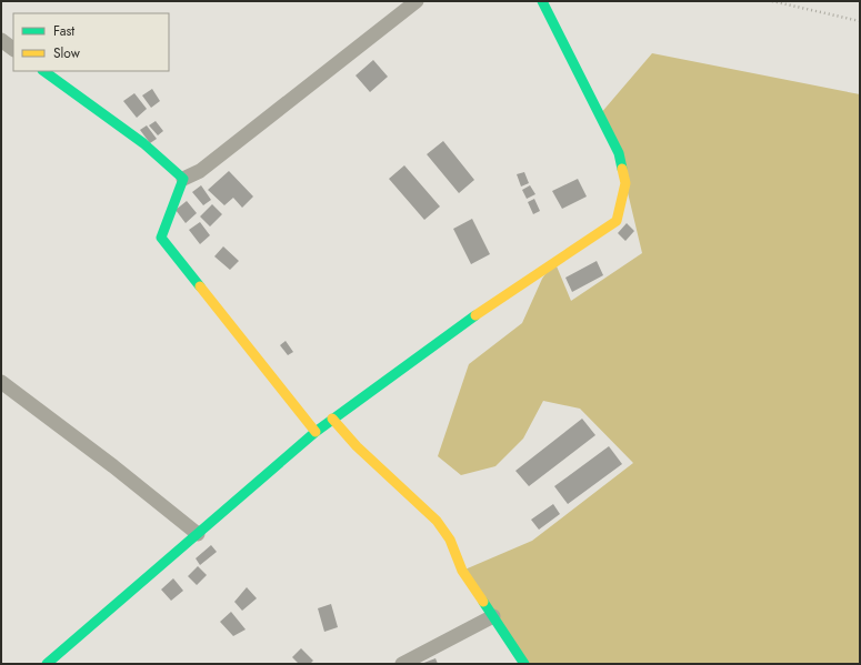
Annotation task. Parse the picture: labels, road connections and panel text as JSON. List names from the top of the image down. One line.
{"legend":["Fast","Slow"]}
